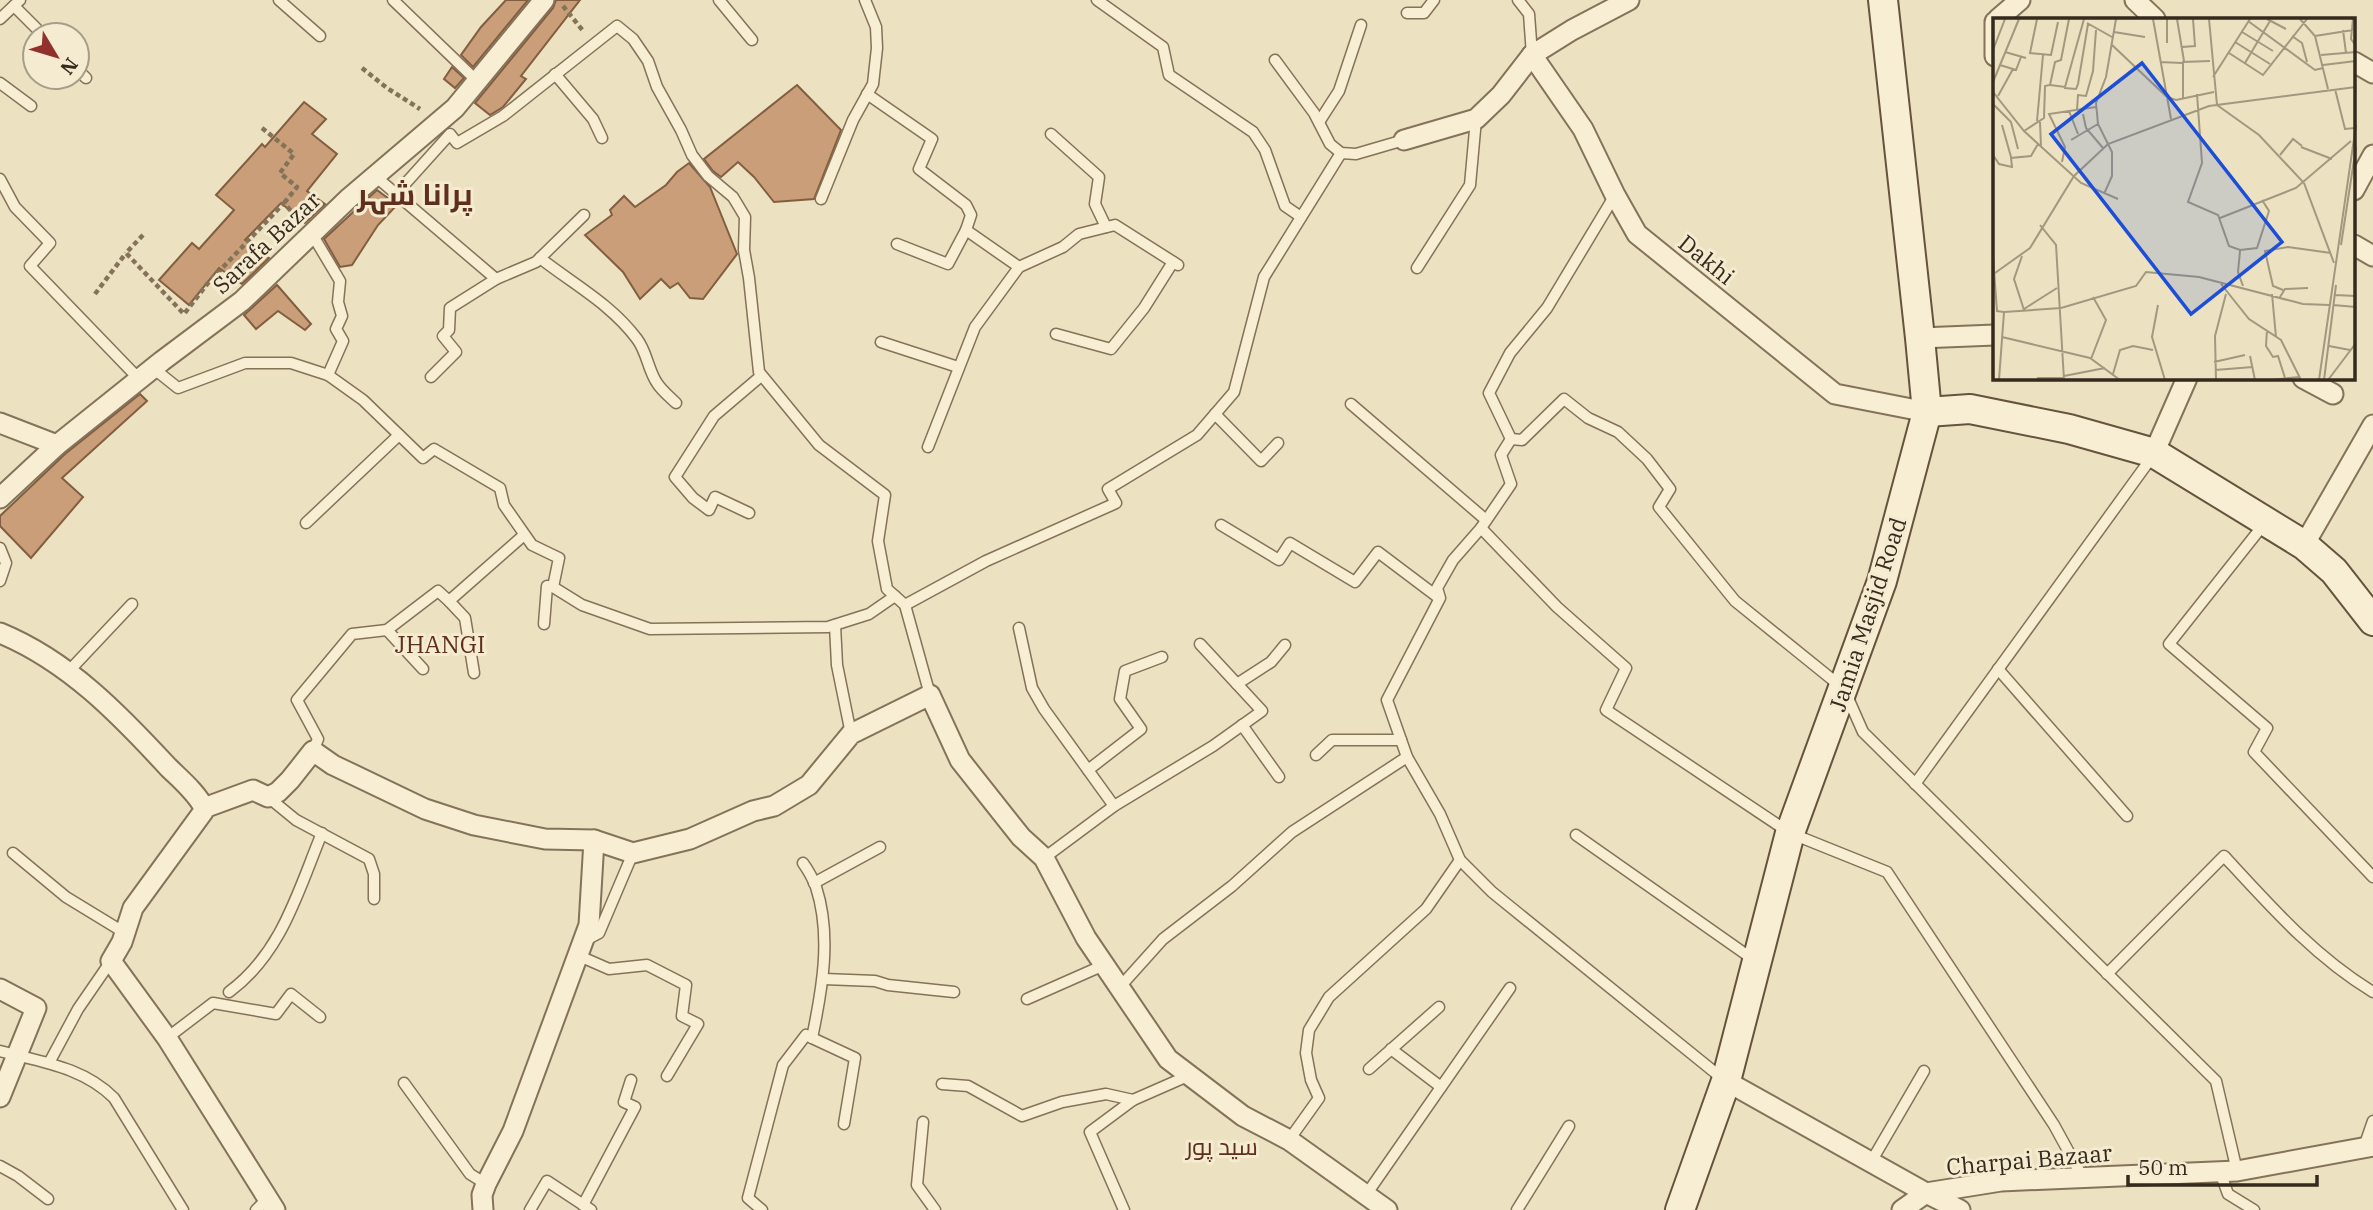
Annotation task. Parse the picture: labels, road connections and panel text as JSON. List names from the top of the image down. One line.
{"streets":{"street":["Sarafa Bazar","Dakhi","Jamia Masjid Road","Charpai Bazaar"]},"crossings":[["Dakhi","Jamia Masjid Road"]],"districts":["پرانا شہر","JHANGI","سید پور"],"scale_bar":"50 m","north":"bottom right"}
